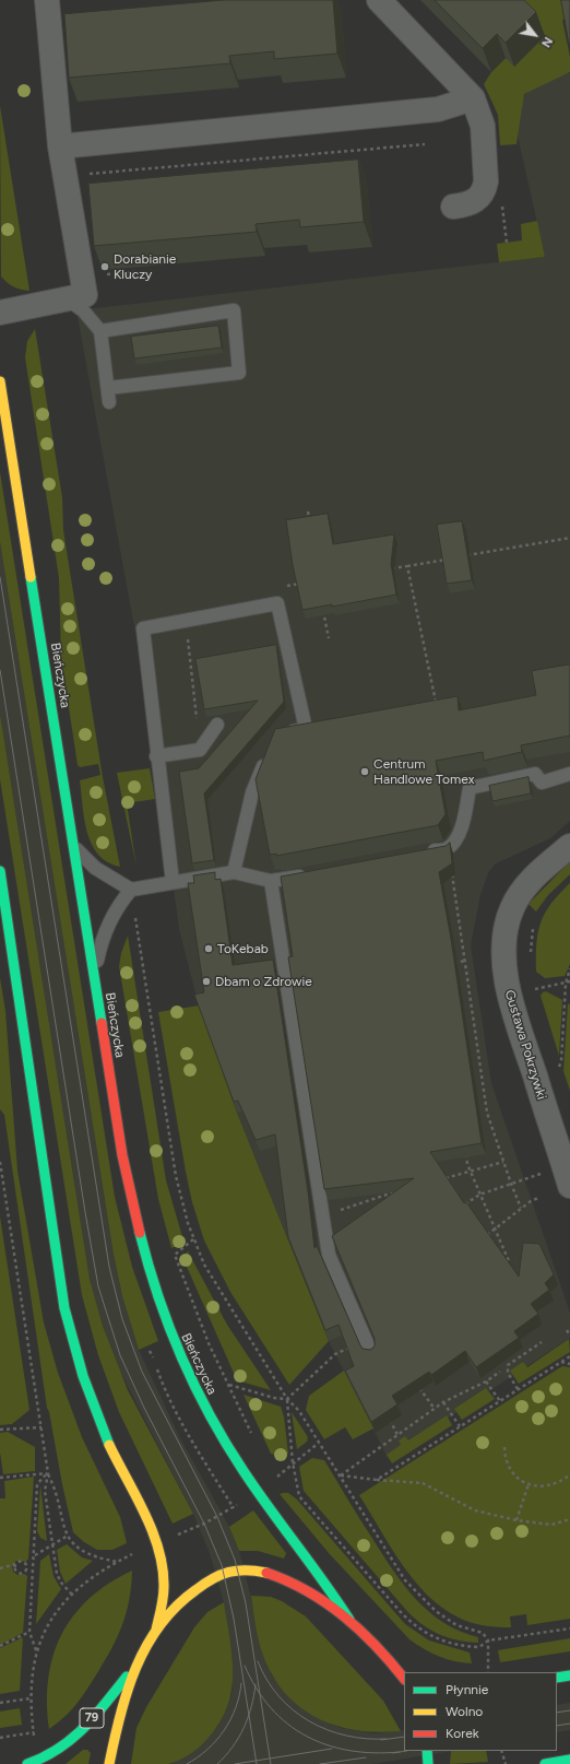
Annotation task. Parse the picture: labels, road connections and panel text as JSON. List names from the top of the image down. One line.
{"streets":{"main road":["Bieńczycka","79"],"street":["Gustawa Pokrzywki"]},"crossings":[["Bieńczycka","79"]],"places":["Dorabianie Kluczy","Centrum Handlowe Tomex","ToKebab","Dbam o Zdrowie"],"legend":["Płynnie","Wolno","Korek"],"north":"bottom right"}
